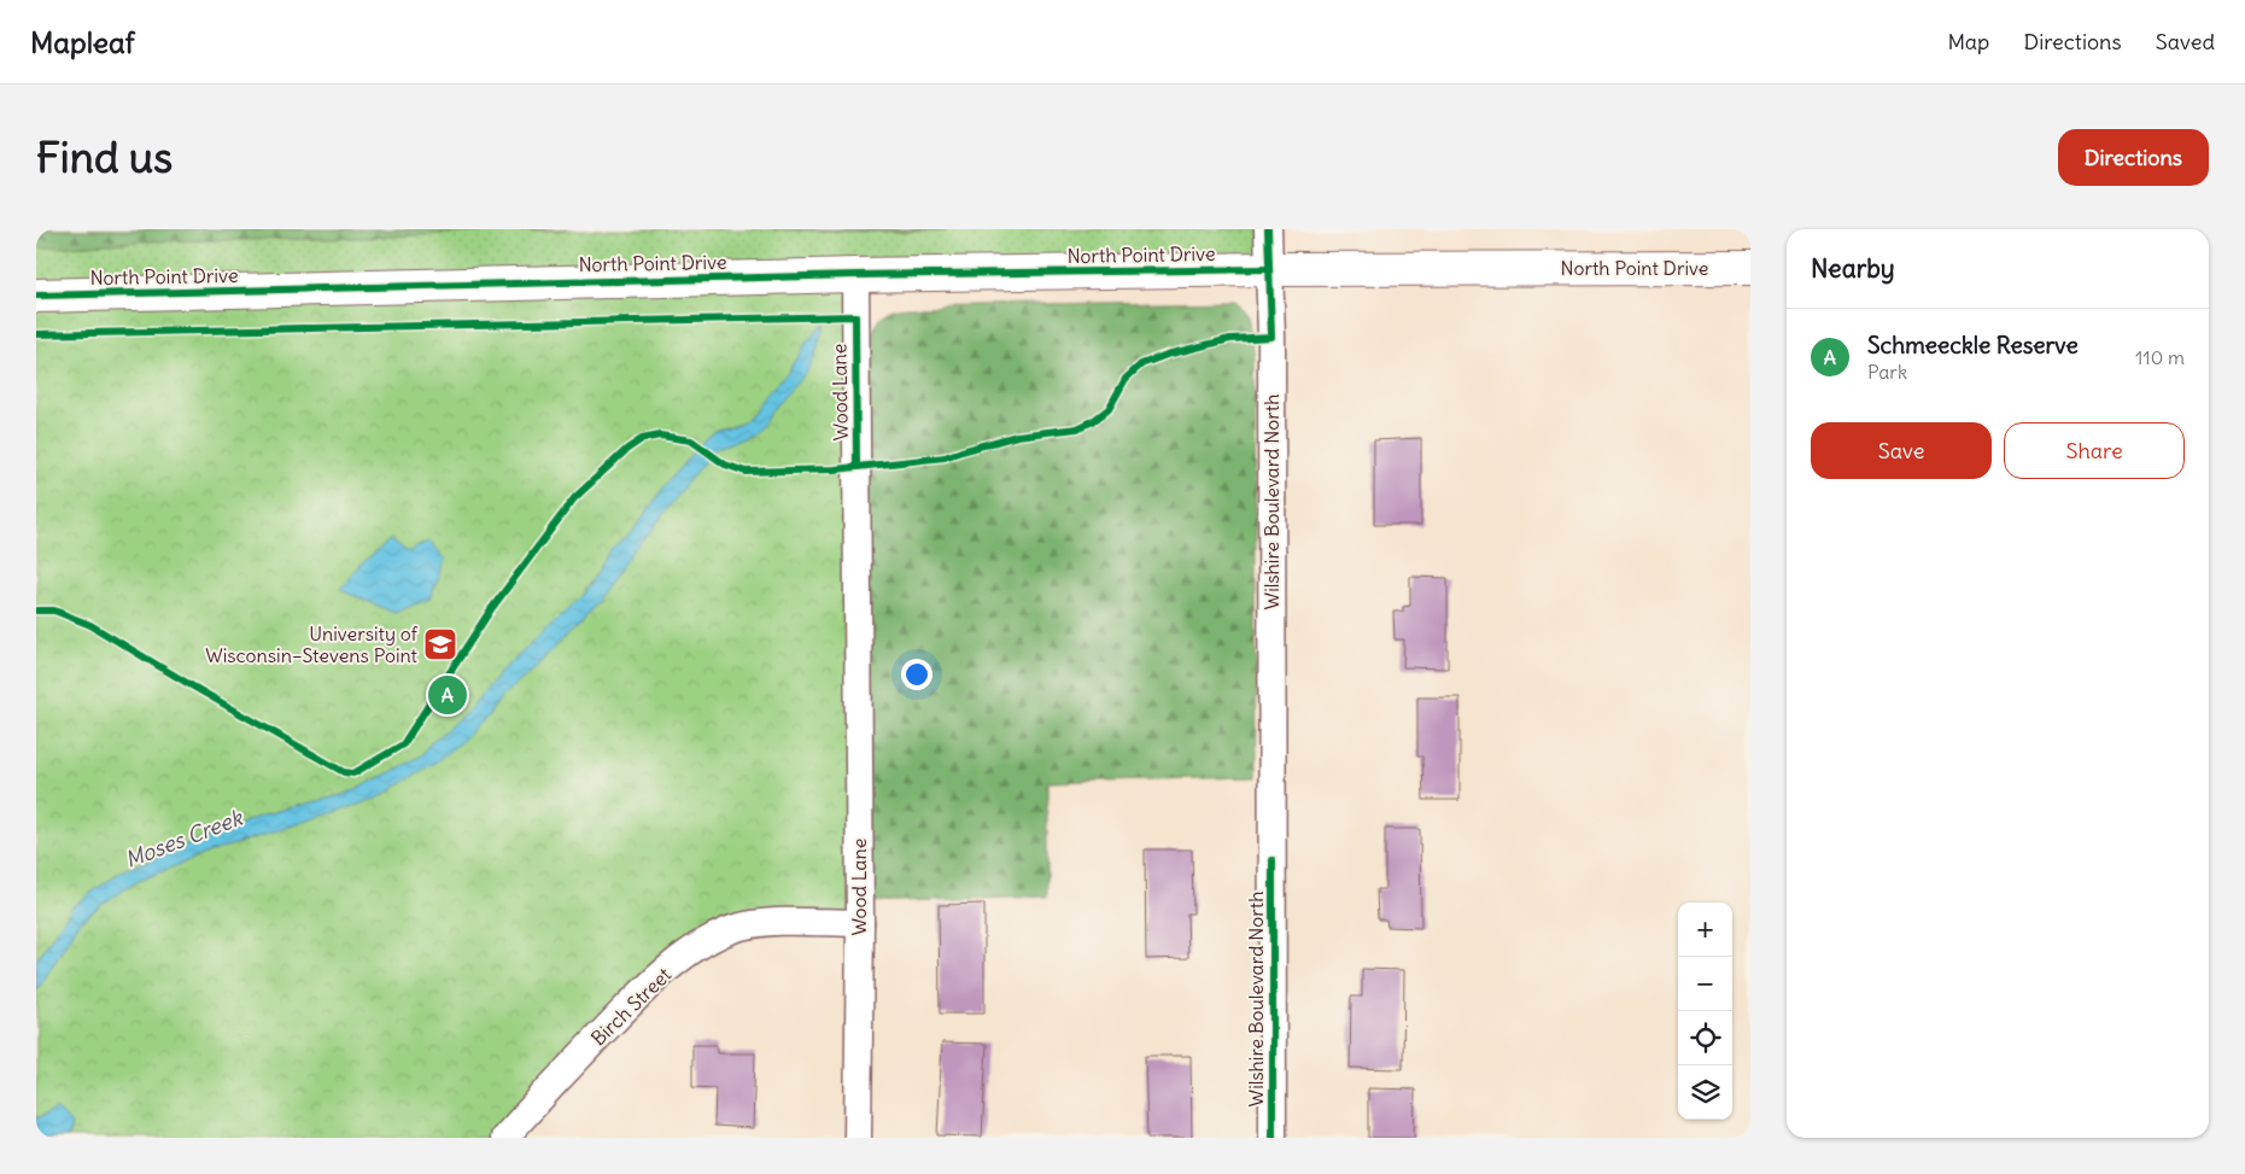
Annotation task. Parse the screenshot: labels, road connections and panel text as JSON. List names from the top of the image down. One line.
{"streets":{"street":["North Point Drive","Wood Lane","Wilshire Boulevard North","Birch Street"]},"crossings":[["North Point Drive","Wood Lane"],["North Point Drive","Wilshire Boulevard North"],["Wood Lane","Birch Street"]],"water":["Moses Creek"],"places":{"school or university":["University of Wisconsin–Stevens Point"]},"page":{"header":"Mapleaf","nav":["Map","Directions","Saved"],"buttons":["Directions",["Save","Share"]],"title":"Find us","heading":"Nearby","list":[{"mark":"A","name":"Schmeeckle Reserve","note":"Park","value":"110 m"}],"pins":"A","map_buttons":["+","−"]}}
